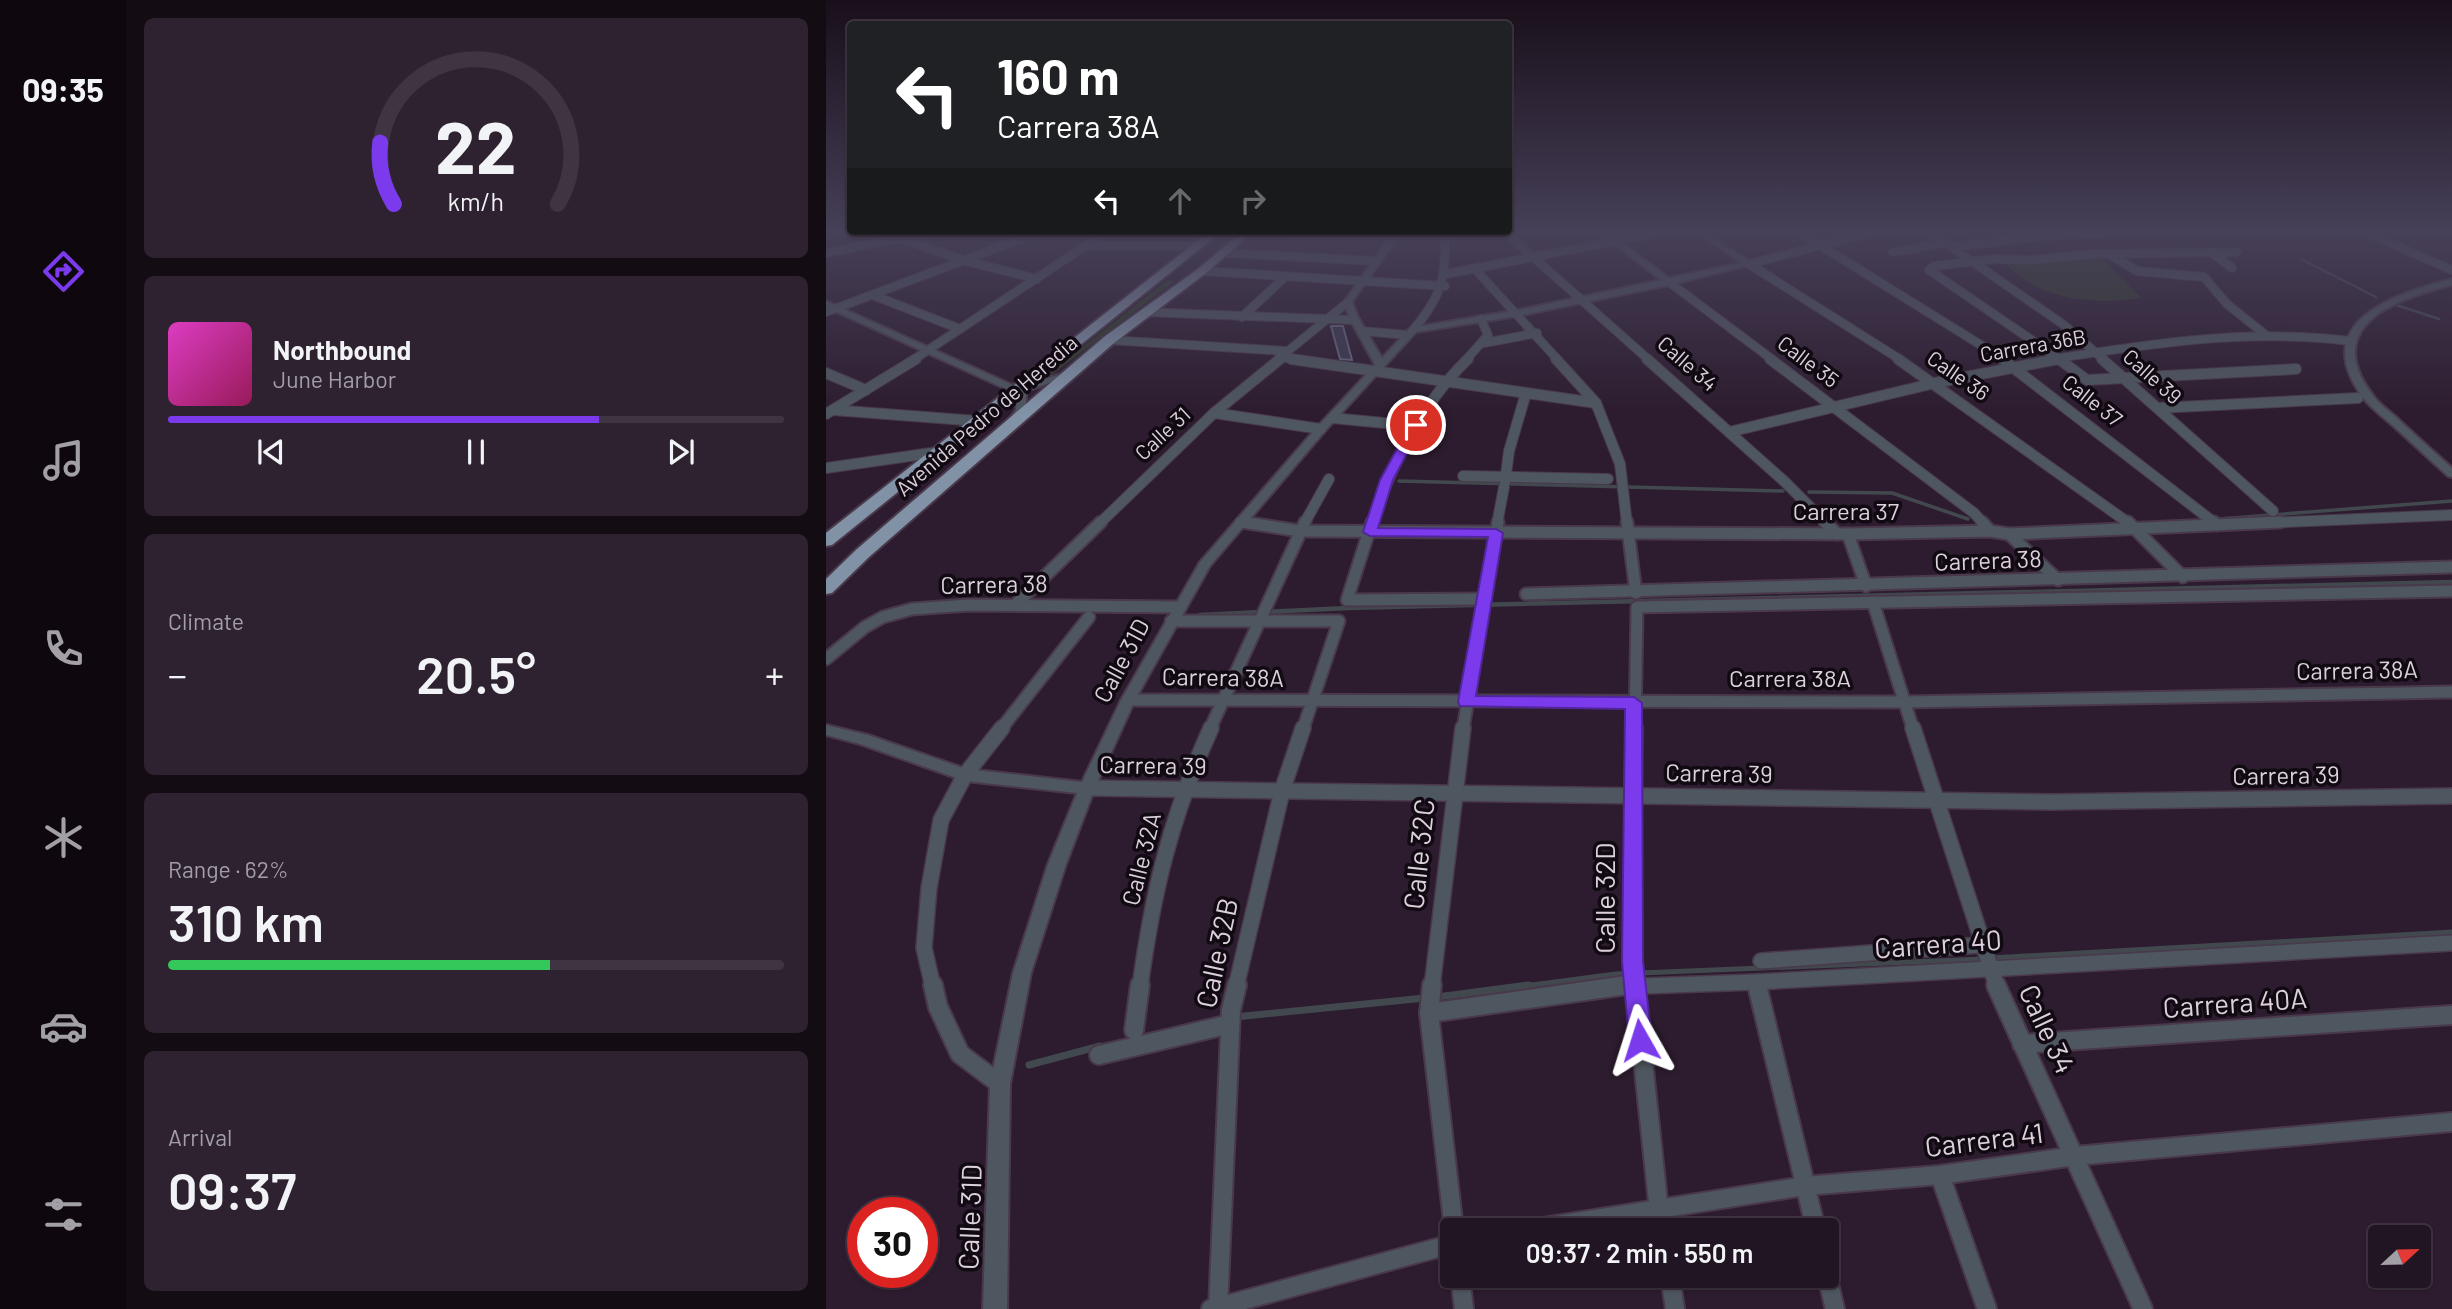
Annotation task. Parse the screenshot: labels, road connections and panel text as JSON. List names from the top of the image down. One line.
{"streets":{"highway":["Avenida Pedro de Heredia"],"street":["Carrera 36B","Calle 35","Calle 34","Calle 36","Calle 39","Calle 37","Calle 31","Carrera 37","Carrera 38","Calle 31D","Carrera 38A","Carrera 39","Calle 32C","Calle 32A","Calle 32D","Carrera 40","Calle 32B","Carrera 40A","Carrera 41"]},"crossings":[["Carrera 36B","Calle 35"],["Carrera 36B","Calle 34"],["Carrera 36B","Calle 36"],["Carrera 36B","Calle 39"],["Carrera 36B","Calle 37"],["Calle 35","Carrera 37"],["Calle 34","Carrera 37"],["Calle 34","Carrera 38"],["Calle 34","Carrera 38A"],["Calle 34","Carrera 39"],["Calle 34","Carrera 40"],["Calle 34","Carrera 40A"],["Calle 34","Carrera 41"],["Calle 36","Carrera 37"],["Calle 36","Carrera 38"],["Calle 37","Carrera 37"],["Calle 31","Carrera 38"],["Carrera 37","Calle 31D"],["Carrera 37","Calle 32C"],["Carrera 37","Calle 32A"],["Carrera 37","Calle 32D"],["Carrera 38","Calle 31D"],["Carrera 38","Calle 32A"],["Carrera 38","Calle 32D"],["Carrera 38","Calle 32B"],["Calle 31D","Carrera 38A"],["Calle 31D","Carrera 39"],["Carrera 38A","Calle 32C"],["Carrera 38A","Calle 32A"],["Carrera 38A","Calle 32D"],["Carrera 38A","Calle 32B"],["Carrera 39","Calle 32C"],["Carrera 39","Calle 32A"],["Carrera 39","Calle 32D"],["Carrera 39","Calle 32B"],["Calle 32C","Carrera 40"],["Calle 32D","Carrera 40"],["Calle 32D","Carrera 41"]],"north":"right","page":{"tabs":"09:35","turn":["160 m","Carrera 38A"],"song":["Northbound","June Harbor"],"tile":["Climate",["Range · 62%","310 km"],["Arrival","09:37"]],"heat":["−","20.5°","+"],"limit":"30","trip":"09:37 · 2 min · 550 m","gauge":["22","km/h"]}}
